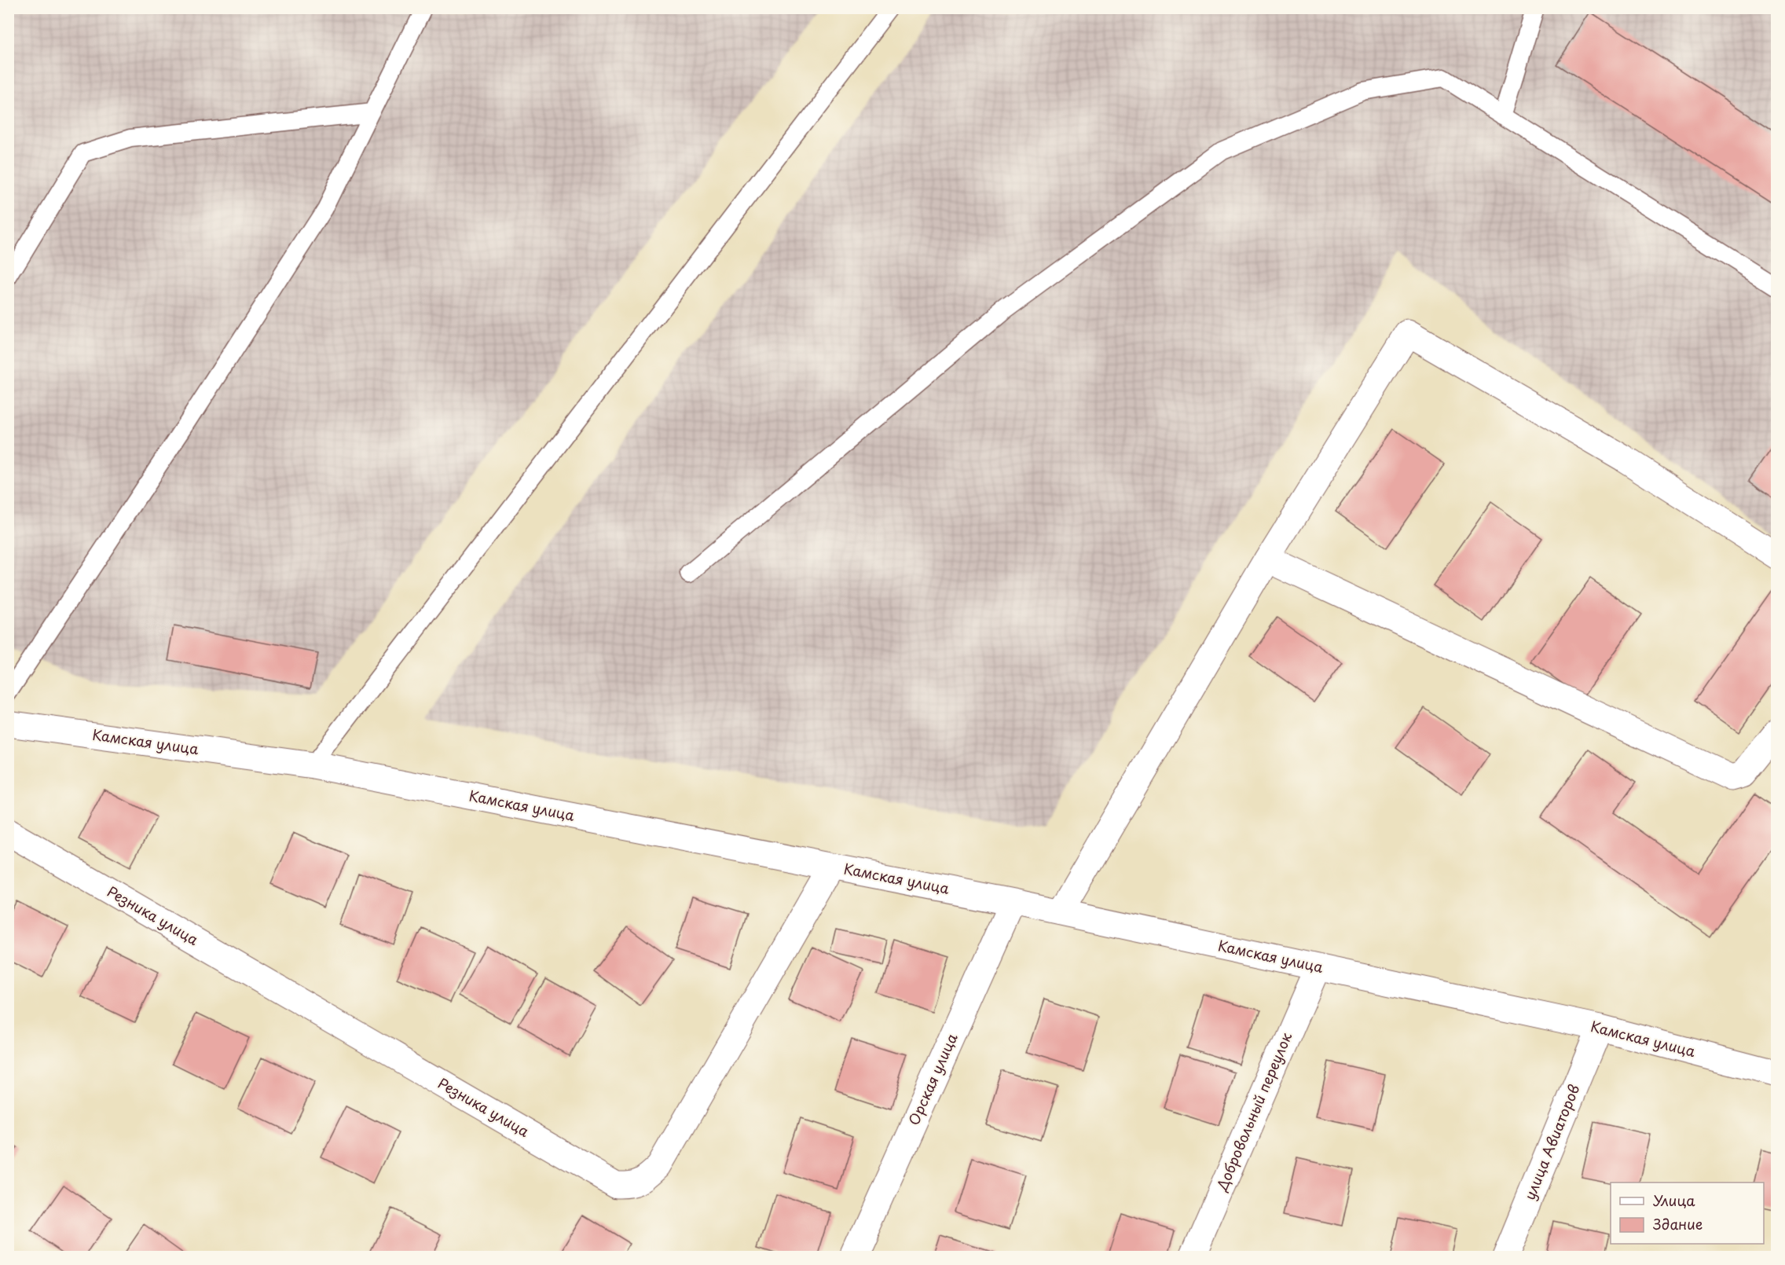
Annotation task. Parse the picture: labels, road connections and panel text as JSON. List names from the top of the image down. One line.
{"streets":{"street":["Камская улица","Резника улица","Орская улица","Добровольный переулок","улица Авиаторов"]},"crossings":[["Камская улица","Резника улица"],["Камская улица","Орская улица"],["Камская улица","Добровольный переулок"],["Камская улица","улица Авиаторов"]],"legend":["Улица","Здание"]}
